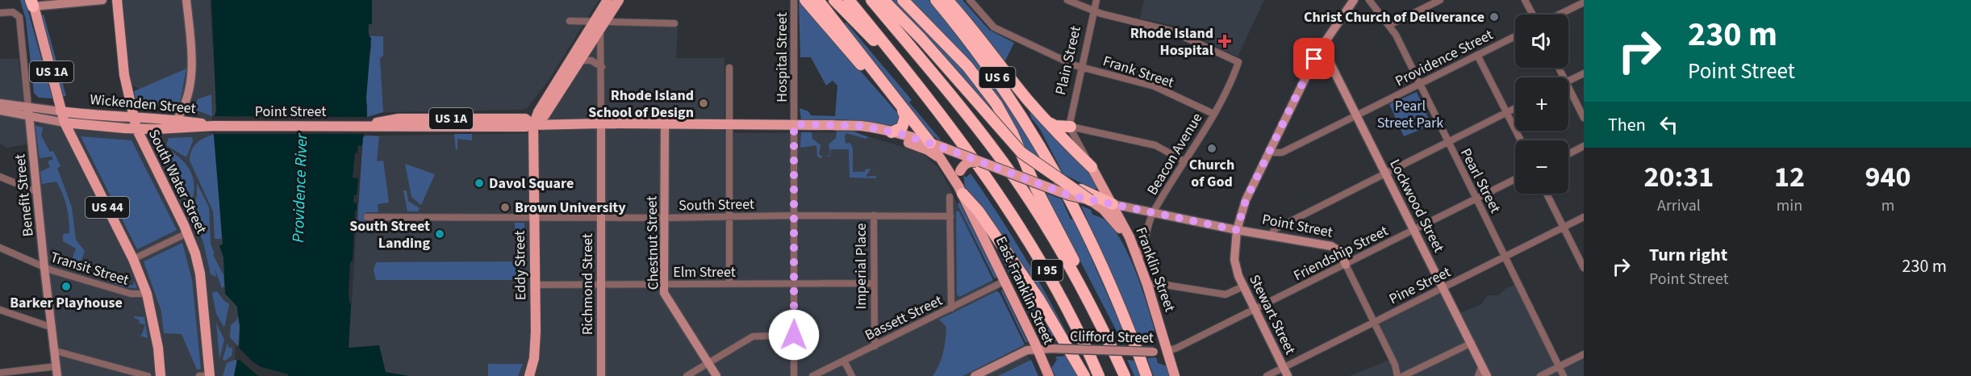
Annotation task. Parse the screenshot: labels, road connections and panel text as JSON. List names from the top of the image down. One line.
{"streets":{"highway":["US 6","I 95"],"main road":["US 1A","Wickenden Street","Point Street","South Water Street","US 44","Eddy Street","Franklin Street","East Franklin Street"],"street":["Hospital Street","Providence Street","Plain Street","Frank Street","Beacon Avenue","Pearl Street","Benefit Street","South Street","Lockwood Street","Chestnut Street","Friendship Street","Imperial Place","Transit Street","Elm Street","Richmond Street","Pine Street","Stewart Street","Bassett Street","Clifford Street"]},"crossings":[["Hospital Street","Point Street"],["Hospital Street","South Street"],["Hospital Street","Elm Street"],["Providence Street","Pearl Street"],["Providence Street","Lockwood Street"],["Plain Street","Frank Street"],["Plain Street","Beacon Avenue"],["Plain Street","Franklin Street"],["US 1A","Wickenden Street"],["US 1A","US 44"],["Frank Street","Beacon Avenue"],["Wickenden Street","Point Street"],["Wickenden Street","South Water Street"],["Wickenden Street","Benefit Street"],["Wickenden Street","US 44"],["Point Street","Beacon Avenue"],["Point Street","Chestnut Street"],["Point Street","Friendship Street"],["Point Street","Eddy Street"],["Point Street","Franklin Street"],["Point Street","Richmond Street"],["Point Street","East Franklin Street"],["Point Street","Stewart Street"],["Beacon Avenue","Franklin Street"],["Pearl Street","Friendship Street"],["Pearl Street","Pine Street"],["Benefit Street","Transit Street"],["South Street","Chestnut Street"],["South Street","Eddy Street"],["South Street","Imperial Place"],["South Street","Richmond Street"],["Lockwood Street","Friendship Street"],["Lockwood Street","Pine Street"],["US 44","Transit Street"],["Chestnut Street","Elm Street"],["Friendship Street","Franklin Street"],["Friendship Street","Stewart Street"],["Friendship Street","Clifford Street"],["Eddy Street","Elm Street"],["Eddy Street","Richmond Street"],["Imperial Place","Elm Street"],["Imperial Place","Bassett Street"],["Franklin Street","Clifford Street"],["Elm Street","Richmond Street"],["Pine Street","Stewart Street"],["East Franklin Street","Bassett Street"],["East Franklin Street","Clifford Street"]],"water":["Providence River"],"parks":["Pearl Street Park"],"places":{"other":["Christ Church of Deliverance","Rhode Island School of Design","Church of God","Davol Square","Brown University","South Street Landing","Barker Playhouse"],"health":["Rhode Island Hospital"]},"page":{"turn":["230 m","Point Street"],"map_buttons":["+","−"],"then":"Then","eta":["20:31","Arrival","12","min","940","m"],"list":[{"name":"Turn right","note":"Point Street","value":"230 m"}]}}
